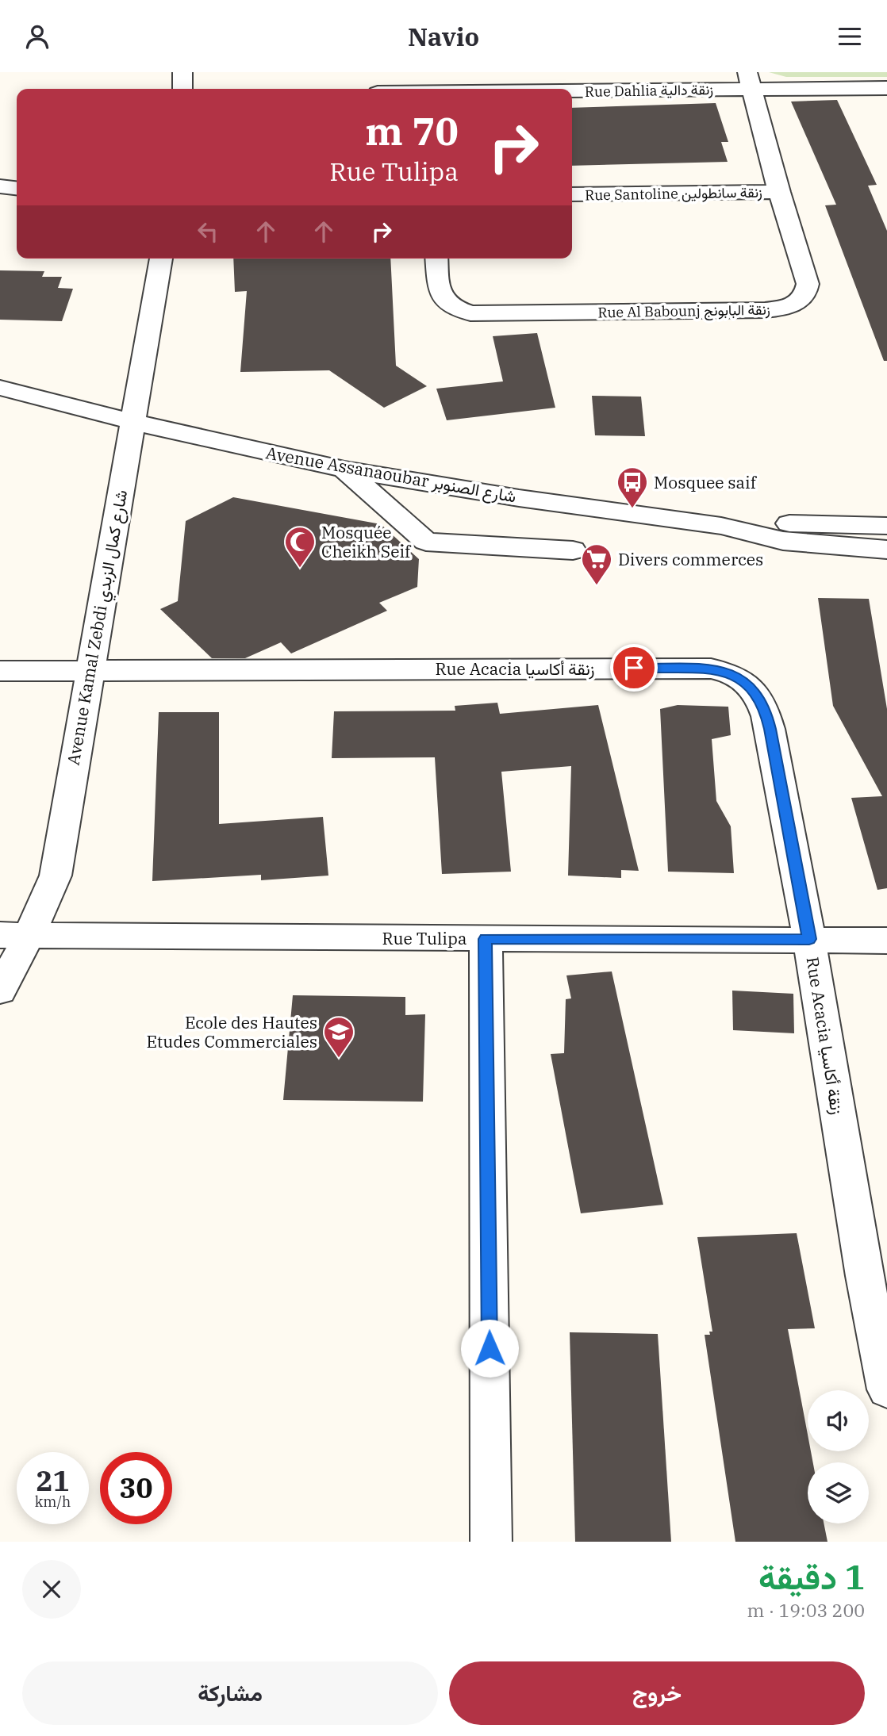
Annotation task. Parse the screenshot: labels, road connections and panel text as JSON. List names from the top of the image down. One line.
{"streets":{"street":["Rue Dahlia زنقة دالية","Rue Santoline زنقة سانطولين","Rue Al Babounj زنقة البابونج","Avenue Assanaoubar شارع الصنوبر","Avenue Kamal Zebdi شارع كمال الزبدي","Rue Acacia زنقة أكاسيا","Rue Tulipa"]},"crossings":[["Rue Dahlia زنقة دالية","Rue Al Babounj زنقة البابونج"],["Rue Santoline زنقة سانطولين","Rue Al Babounj زنقة البابونج"],["Avenue Assanaoubar شارع الصنوبر","Avenue Kamal Zebdi شارع كمال الزبدي"],["Avenue Kamal Zebdi شارع كمال الزبدي","Rue Acacia زنقة أكاسيا"],["Avenue Kamal Zebdi شارع كمال الزبدي","Rue Tulipa"],["Rue Acacia زنقة أكاسيا","Rue Tulipa"]],"places":{"bus stop":["Mosquee saif"],"mosque":["Mosquée Cheikh Seif"],"supermarket":["Divers commerces"],"school or university":["Ecole des Hautes Etudes Commerciales"]},"page":{"header":"Navio","turn":["70 m","Rue Tulipa"],"speed":"21 km/h","limit":"30","heading":["1 دقيقة","200 m · 19:03"],"buttons":["خروج","مشاركة"]}}
